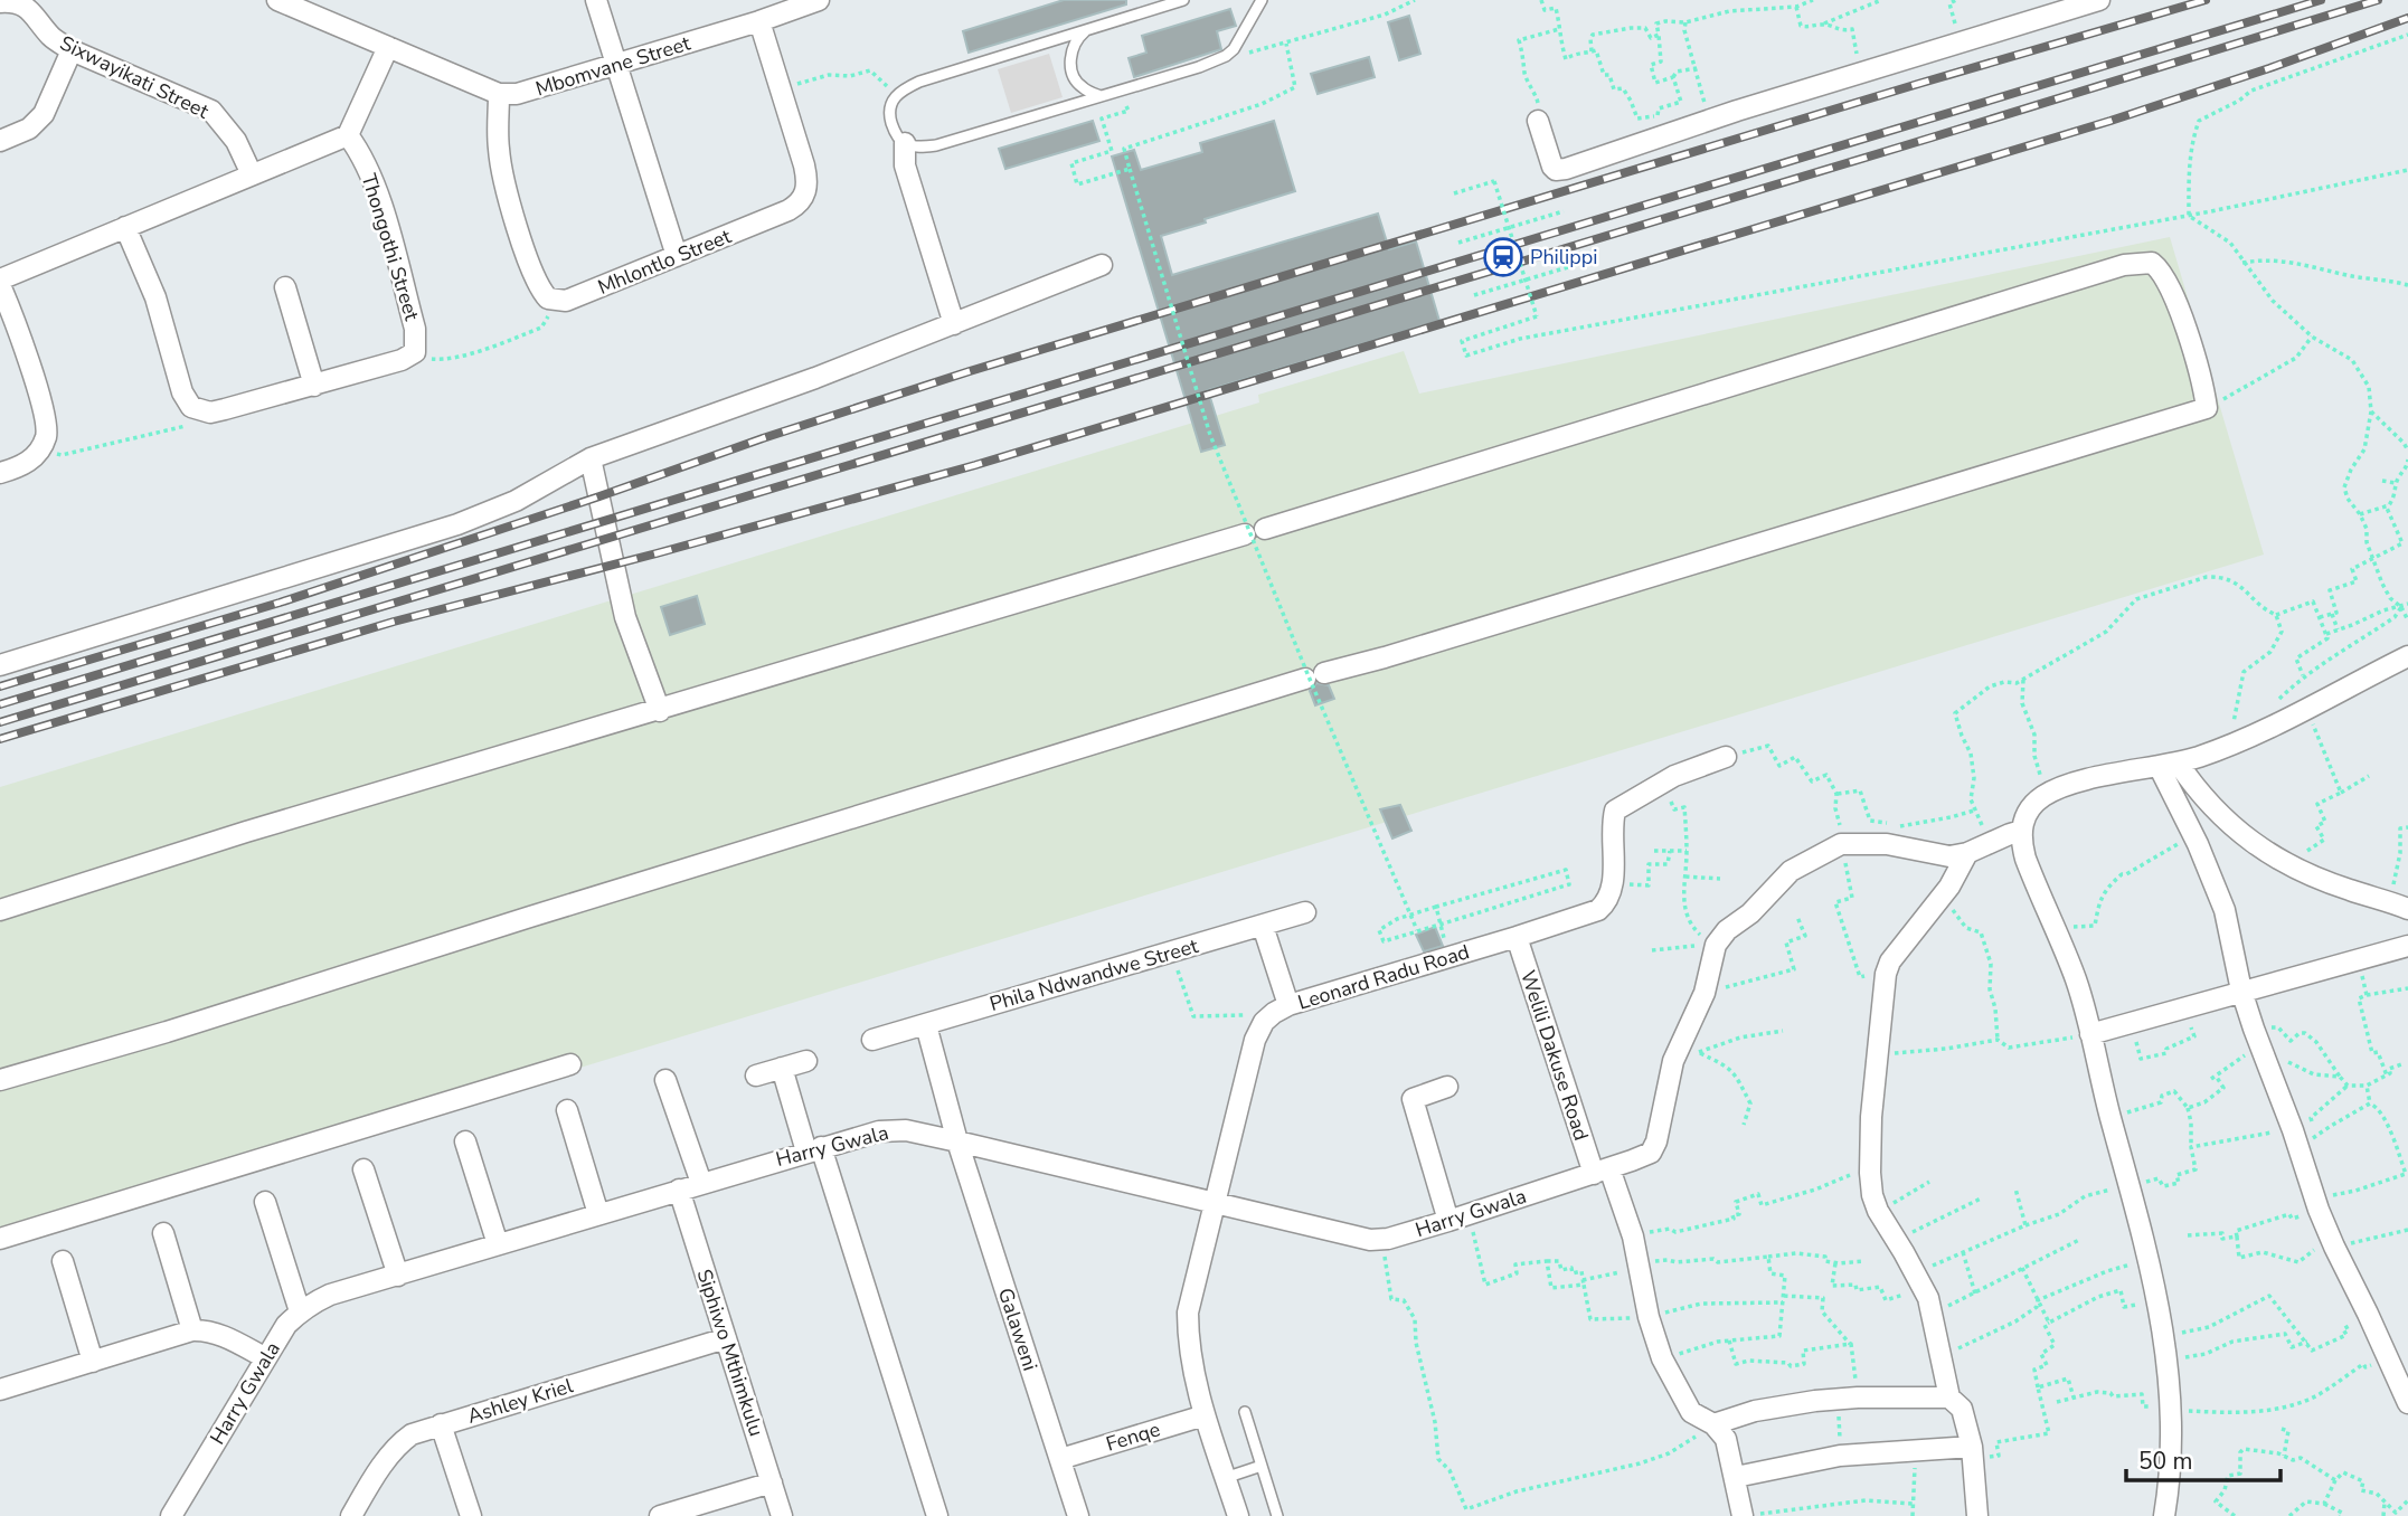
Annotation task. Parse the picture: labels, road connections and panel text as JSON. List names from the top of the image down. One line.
{"streets":{"street":["Mbomvane Street","Sixwayikati Street","Thongothi Street","Mhlontlo Street","Phila Ndwandwe Street","Leonard Radu Road","Welili Dakuse Road","Harry Gwala","Galaweni","Siphiwo Mthimkulu","Ashley Kriel","Fenqe"]},"crossings":[["Mbomvane Street","Mhlontlo Street"],["Leonard Radu Road","Welili Dakuse Road"],["Leonard Radu Road","Harry Gwala"],["Leonard Radu Road","Fenqe"],["Welili Dakuse Road","Harry Gwala"],["Harry Gwala","Galaweni"],["Harry Gwala","Siphiwo Mthimkulu"],["Galaweni","Fenqe"],["Siphiwo Mthimkulu","Ashley Kriel"]],"places":{"station":["Philippi"]},"scale_bar":"50 m"}
